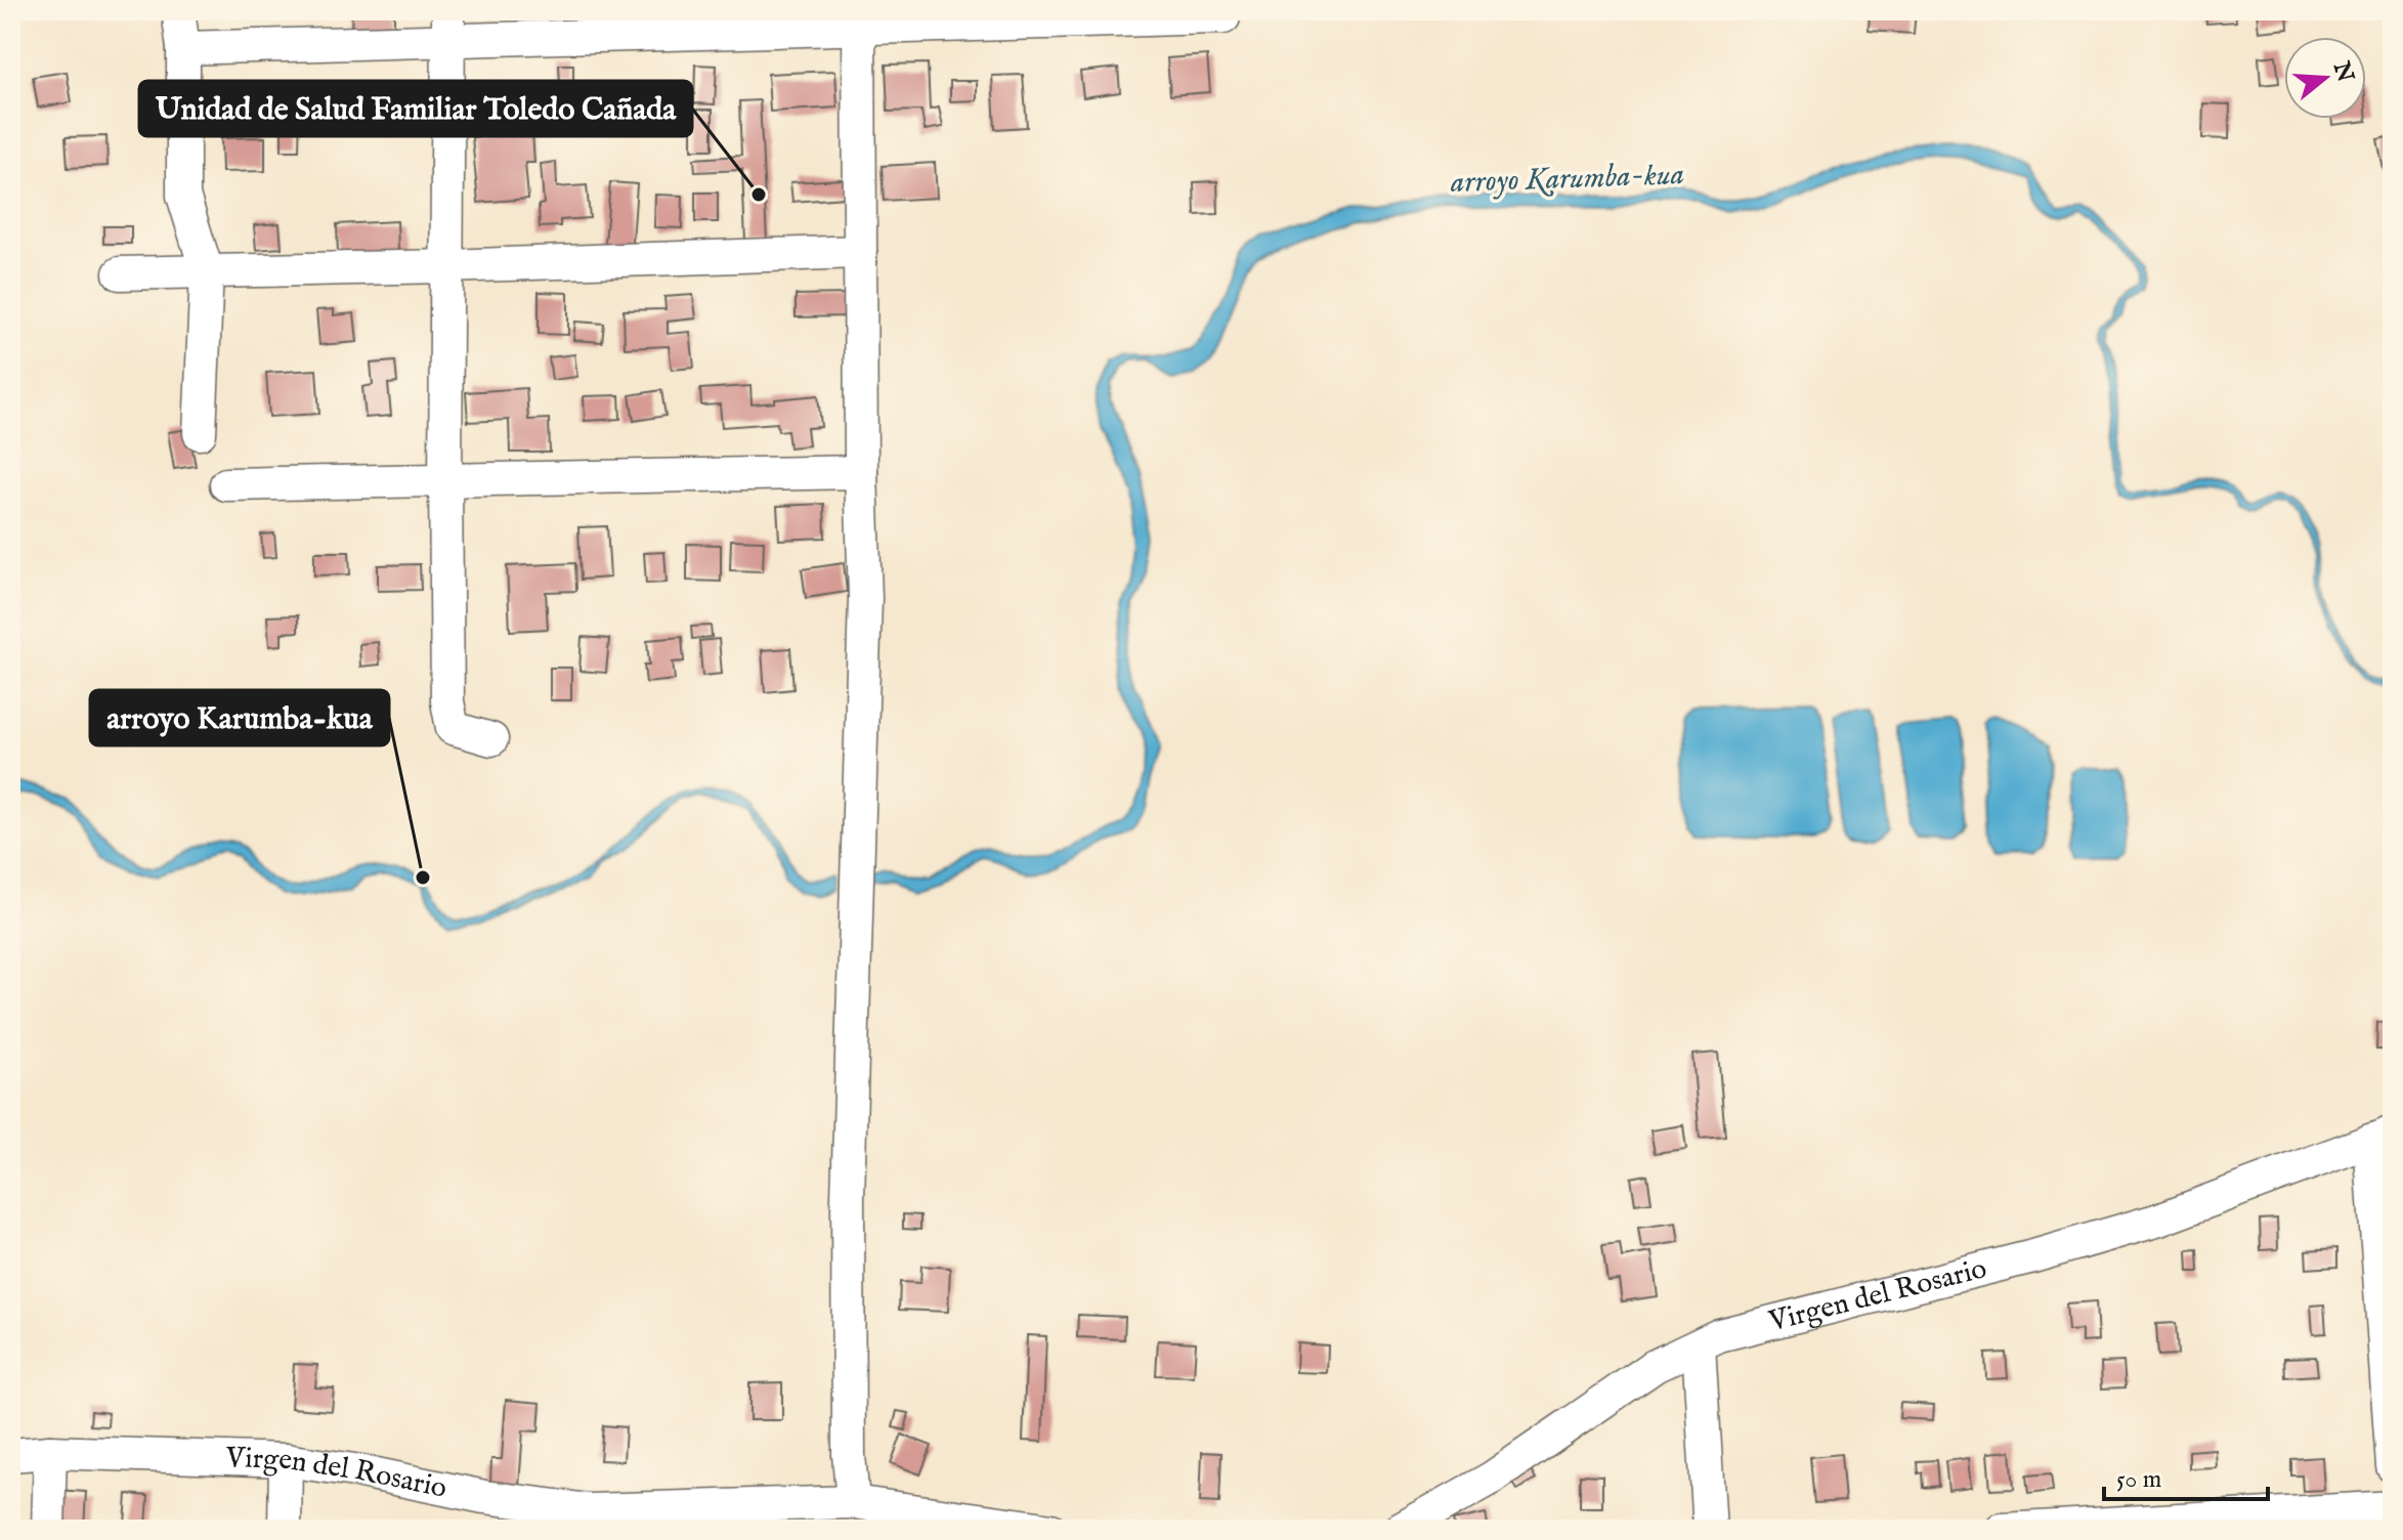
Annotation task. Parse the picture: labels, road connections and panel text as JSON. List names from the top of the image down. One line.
{"streets":{"street":["Virgen del Rosario"]},"water":["arroyo Karumba-kua"],"places":["Unidad de Salud Familiar Toledo Cañada","arroyo Karumba-kua"],"scale_bar":"50 m","north":"right"}
